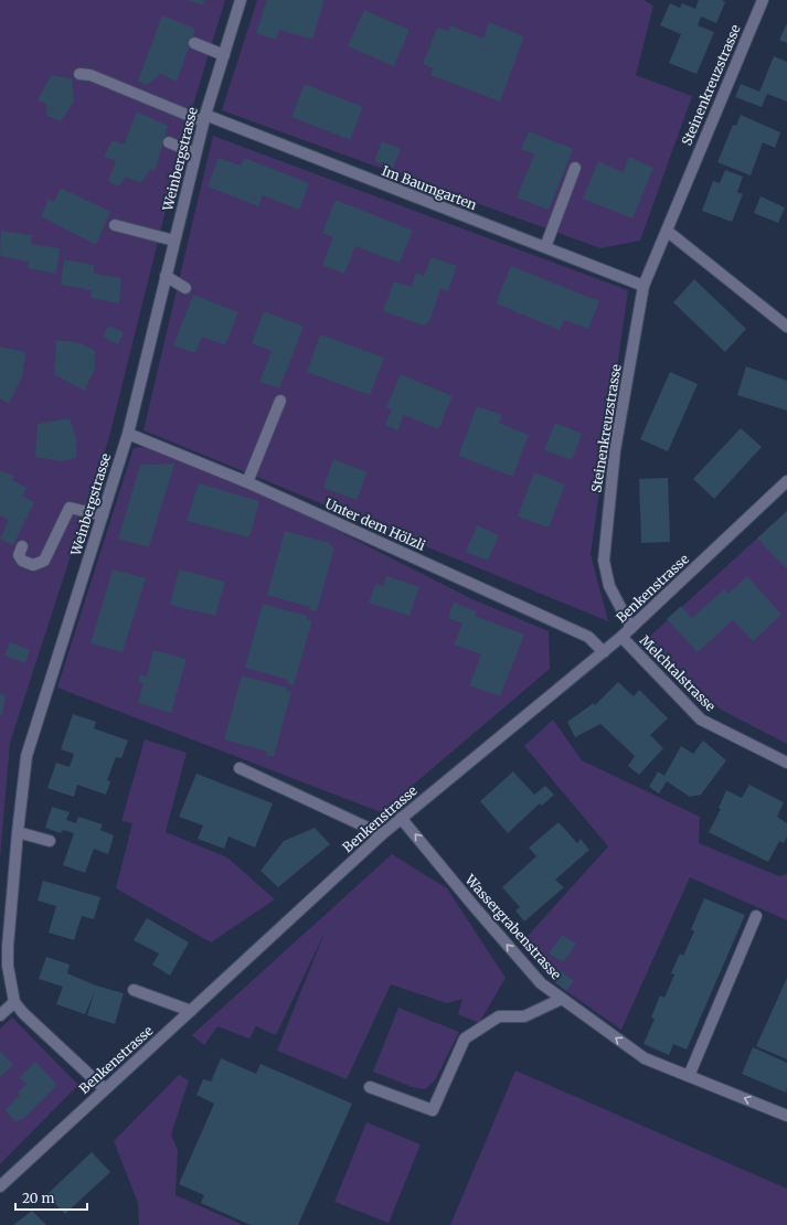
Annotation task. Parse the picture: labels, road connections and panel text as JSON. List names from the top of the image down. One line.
{"streets":{"street":["Steinenkreuzstrasse","Weinbergstrasse","Im Baumgarten","Unter dem Hölzli","Benkenstrasse","Melchtalstrasse","Wassergrabenstrasse"]},"crossings":[["Steinenkreuzstrasse","Im Baumgarten"],["Steinenkreuzstrasse","Benkenstrasse"],["Weinbergstrasse","Im Baumgarten"],["Weinbergstrasse","Unter dem Hölzli"],["Unter dem Hölzli","Benkenstrasse"],["Benkenstrasse","Melchtalstrasse"],["Benkenstrasse","Wassergrabenstrasse"]],"one_way":["Wassergrabenstrasse"],"scale_bar":"20 m"}
